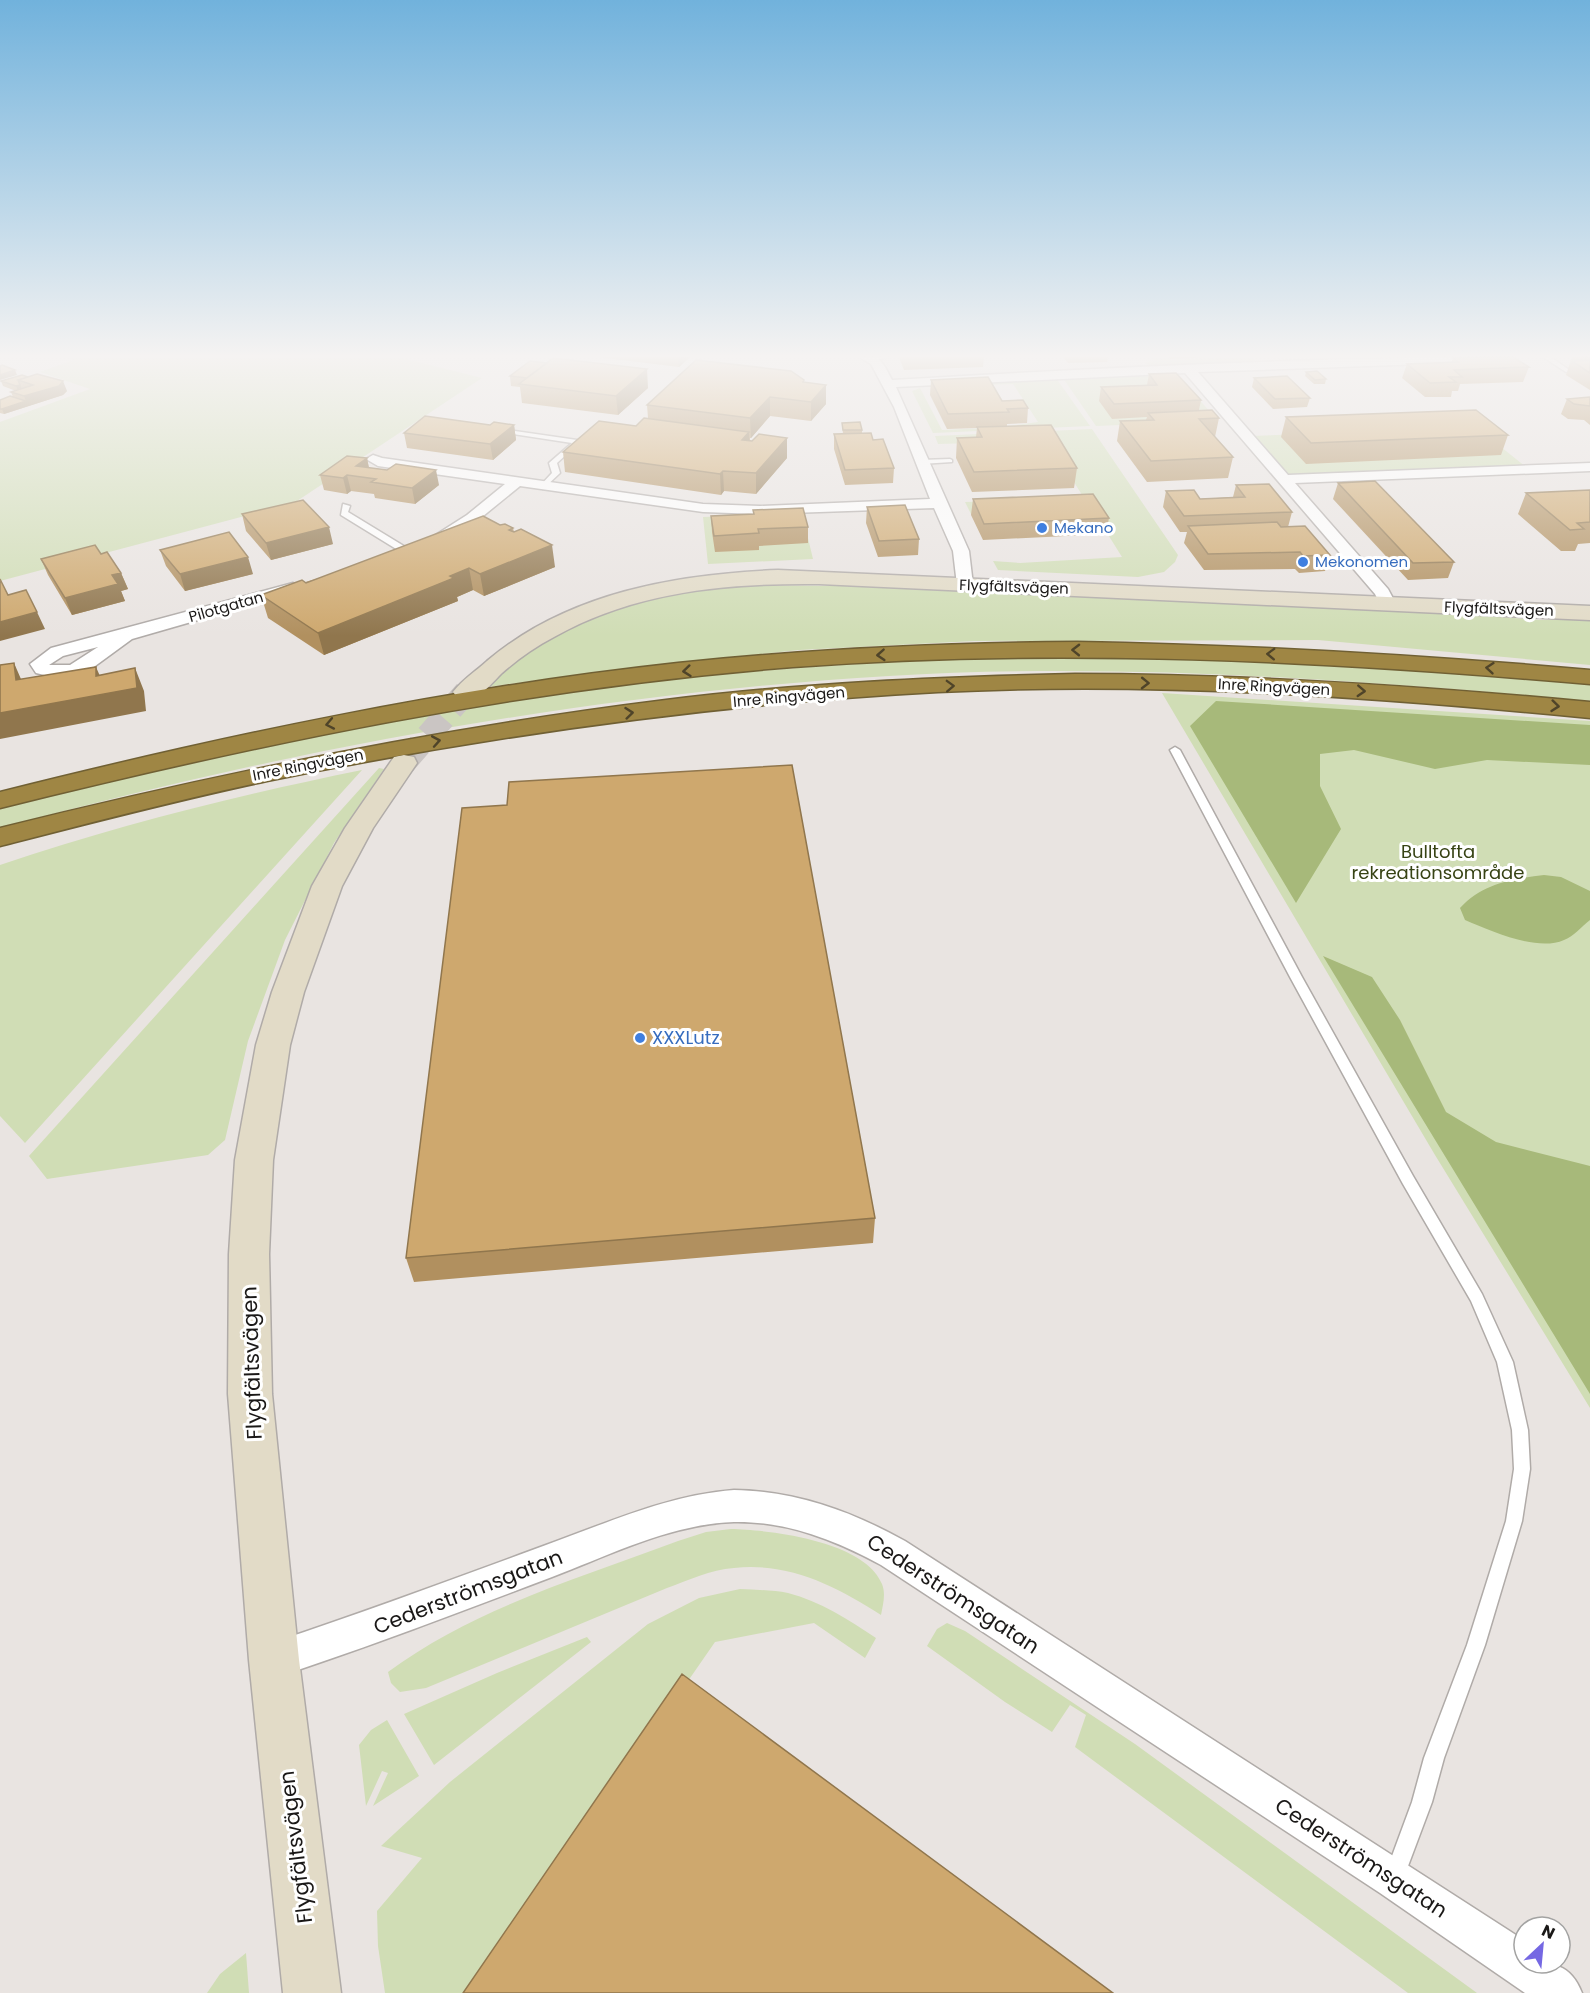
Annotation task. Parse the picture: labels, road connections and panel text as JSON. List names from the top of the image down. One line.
{"streets":{"highway":["Inre Ringvägen"],"street":["Flygfältsvägen","Pilotgatan","Cederströmsgatan"]},"crossings":[["Flygfältsvägen","Cederströmsgatan"]],"parks":["Bulltofta rekreationsområde"],"places":["Mekano","Mekonomen","XXXLutz"],"north":"top right"}
